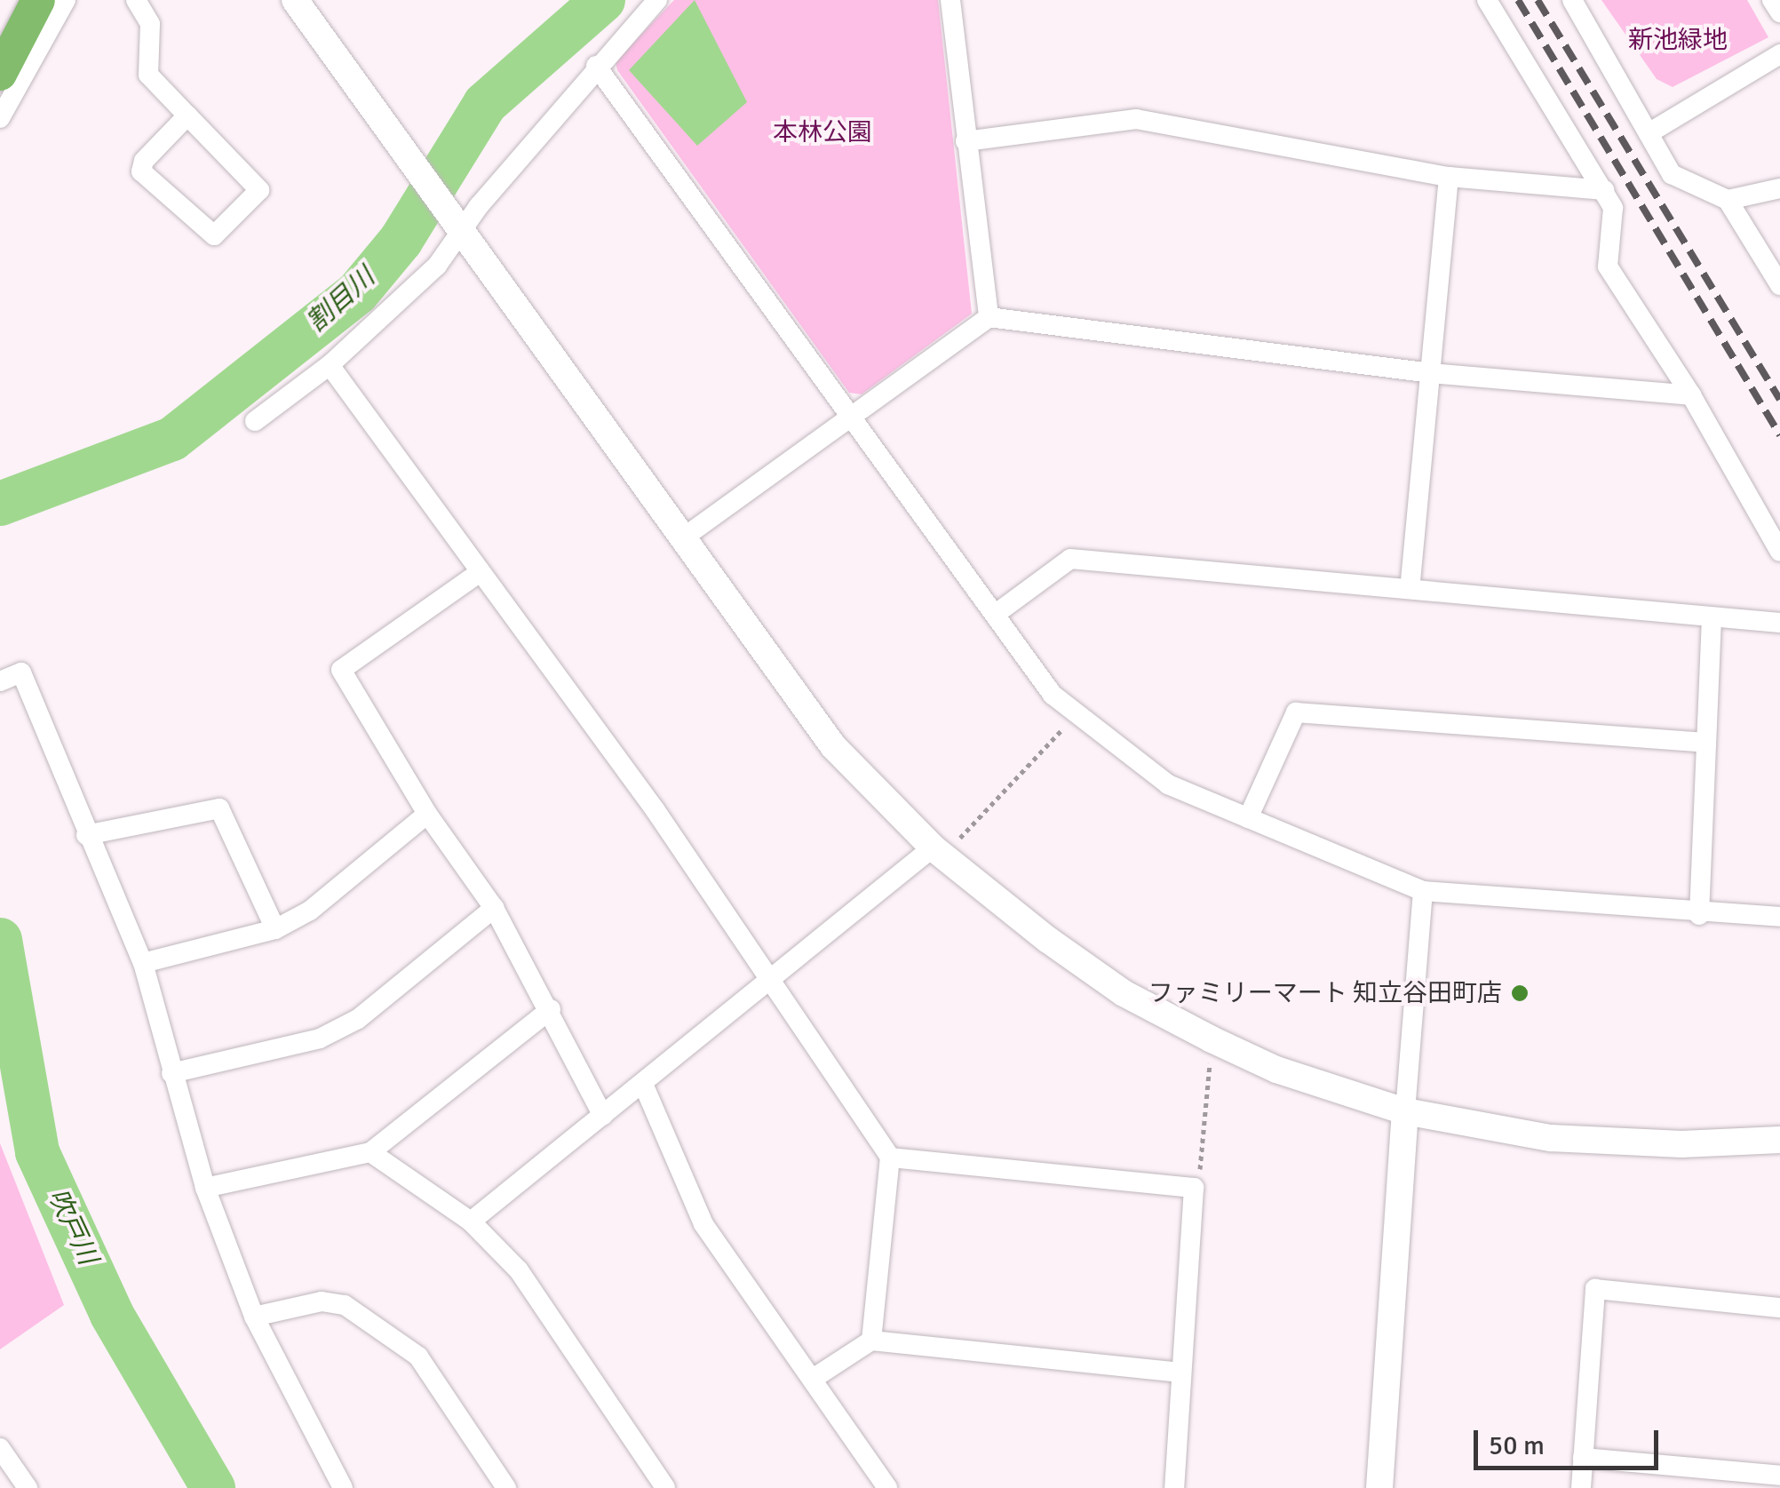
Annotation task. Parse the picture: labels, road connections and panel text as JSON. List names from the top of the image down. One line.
{"water":["割目川","吹戸川"],"parks":["新池緑地","本林公園"],"places":["ファミリーマート 知立谷田町店"],"scale_bar":"50 m"}
